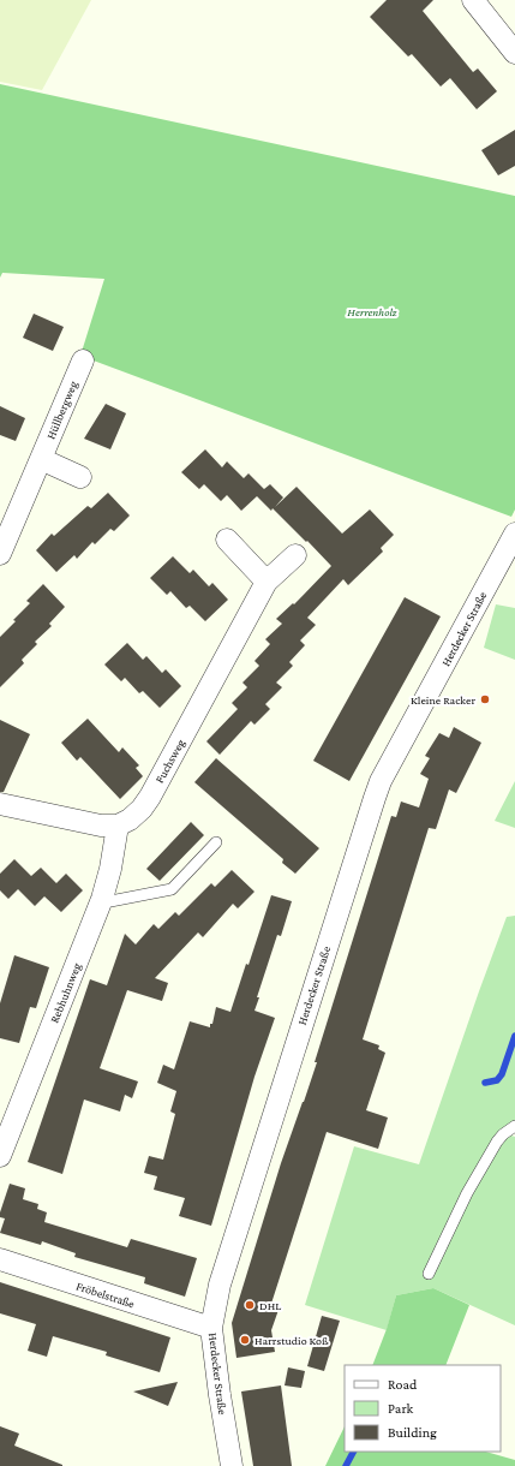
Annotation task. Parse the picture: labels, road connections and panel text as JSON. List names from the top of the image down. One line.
{"streets":{"street":["Hüllbergweg","Herdecker Straße","Fuchsweg","Rebhuhnweg","Fröbelstraße"]},"crossings":[["Herdecker Straße","Fröbelstraße"],["Fuchsweg","Rebhuhnweg"]],"parks":["Herrenholz"],"places":["Kleine Racker","DHL","Harrstudio Koß"],"legend":["Road","Park","Building"]}
